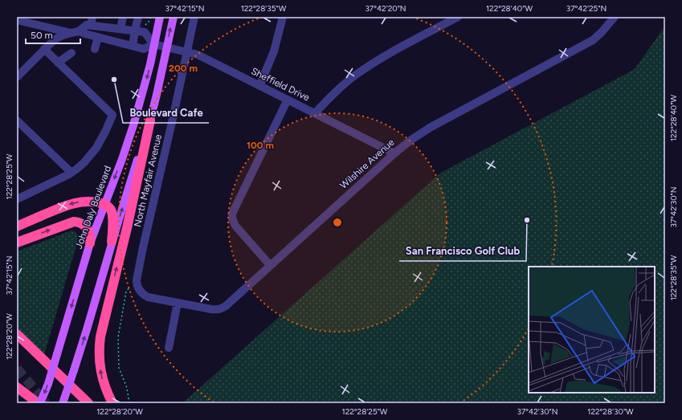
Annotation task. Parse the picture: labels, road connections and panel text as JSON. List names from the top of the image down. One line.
{"streets":{"main road":["John Daly Boulevard"],"street":["Sheffield Drive","Wilshire Avenue","North Mayfair Avenue"]},"crossings":[["Sheffield Drive","Wilshire Avenue"],["Sheffield Drive","North Mayfair Avenue"],["Sheffield Drive","John Daly Boulevard"],["Wilshire Avenue","North Mayfair Avenue"]],"places":["Boulevard Cafe","San Francisco Golf Club"],"scale_bar":"50 m","coordinates":["37°42'15\"N","122°28'35\"W","37°42'20\"N","122°28'40\"W","37°42'25\"N","122°28'25\"W","37°42'30\"N","122°28'20\"W","122°28'30\"W"],"rings":["200 m","100 m"]}
